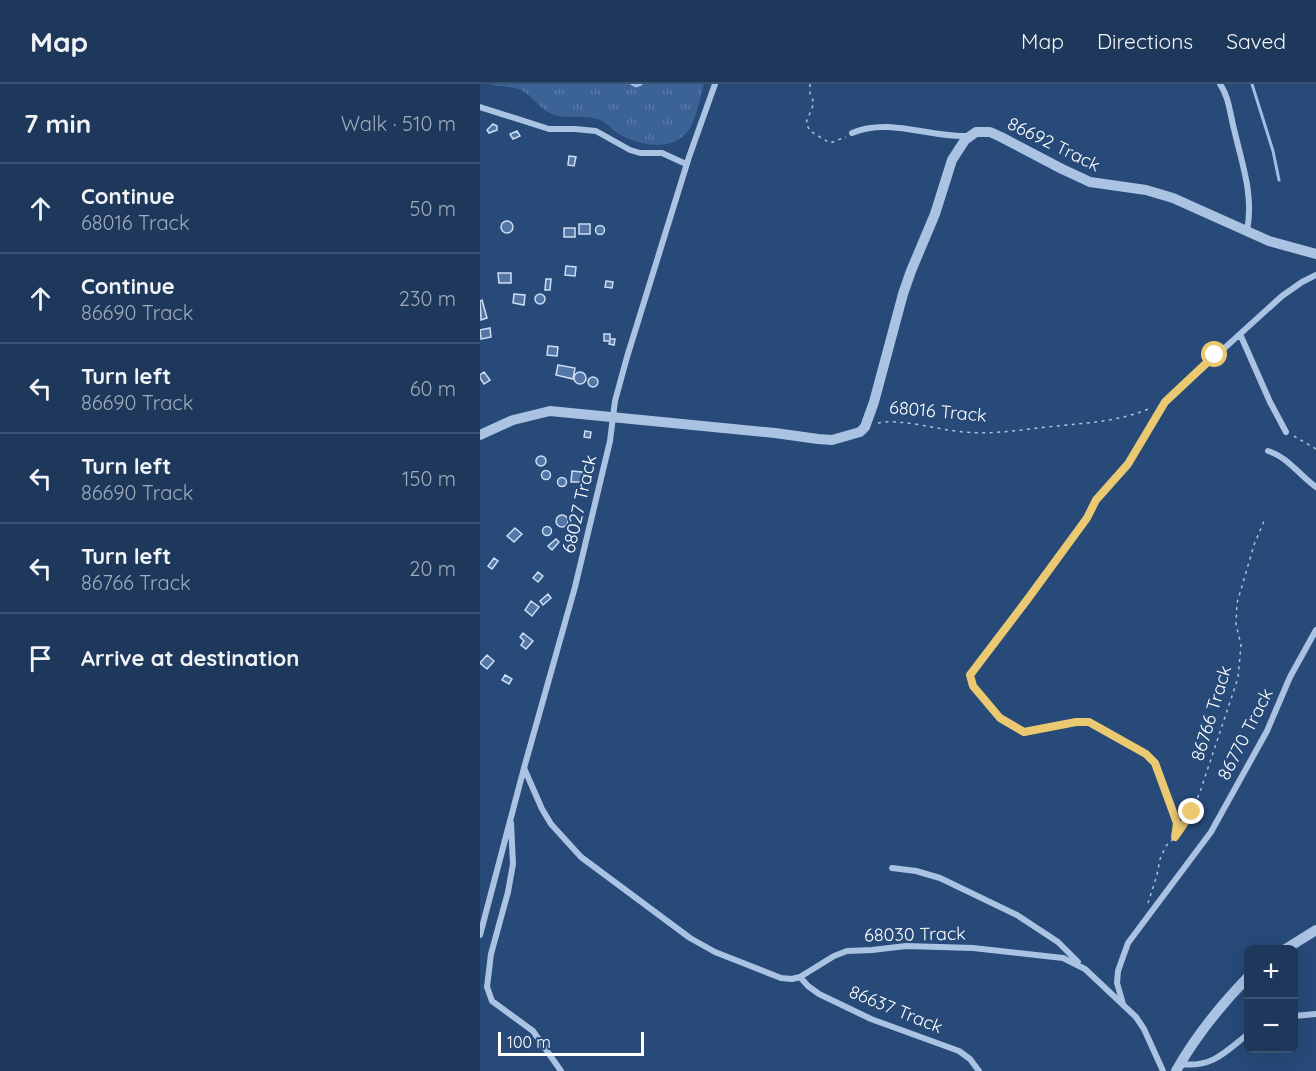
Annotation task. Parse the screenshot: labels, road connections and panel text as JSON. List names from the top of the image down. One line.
{"streets":{"street":["86692 Track","68016 Track","68027 Track","86770 Track","68030 Track","86637 Track"],"path":["86766 Track"]},"crossings":[["68016 Track","68027 Track"],["86770 Track","68030 Track"],["68030 Track","86637 Track"]],"scale_bar":"100 m","page":{"header":"Map","nav":["Map","Directions","Saved"],"heading":["7 min","Walk · 510 m"],"list":[["Continue","68016 Track","50 m"],["Continue","86690 Track","230 m"],["Turn left","86690 Track","60 m"],["Turn left","86690 Track","150 m"],["Turn left","86766 Track","20 m"],"Arrive at destination"],"map_buttons":["+","−"],"scale":"100 m"}}
